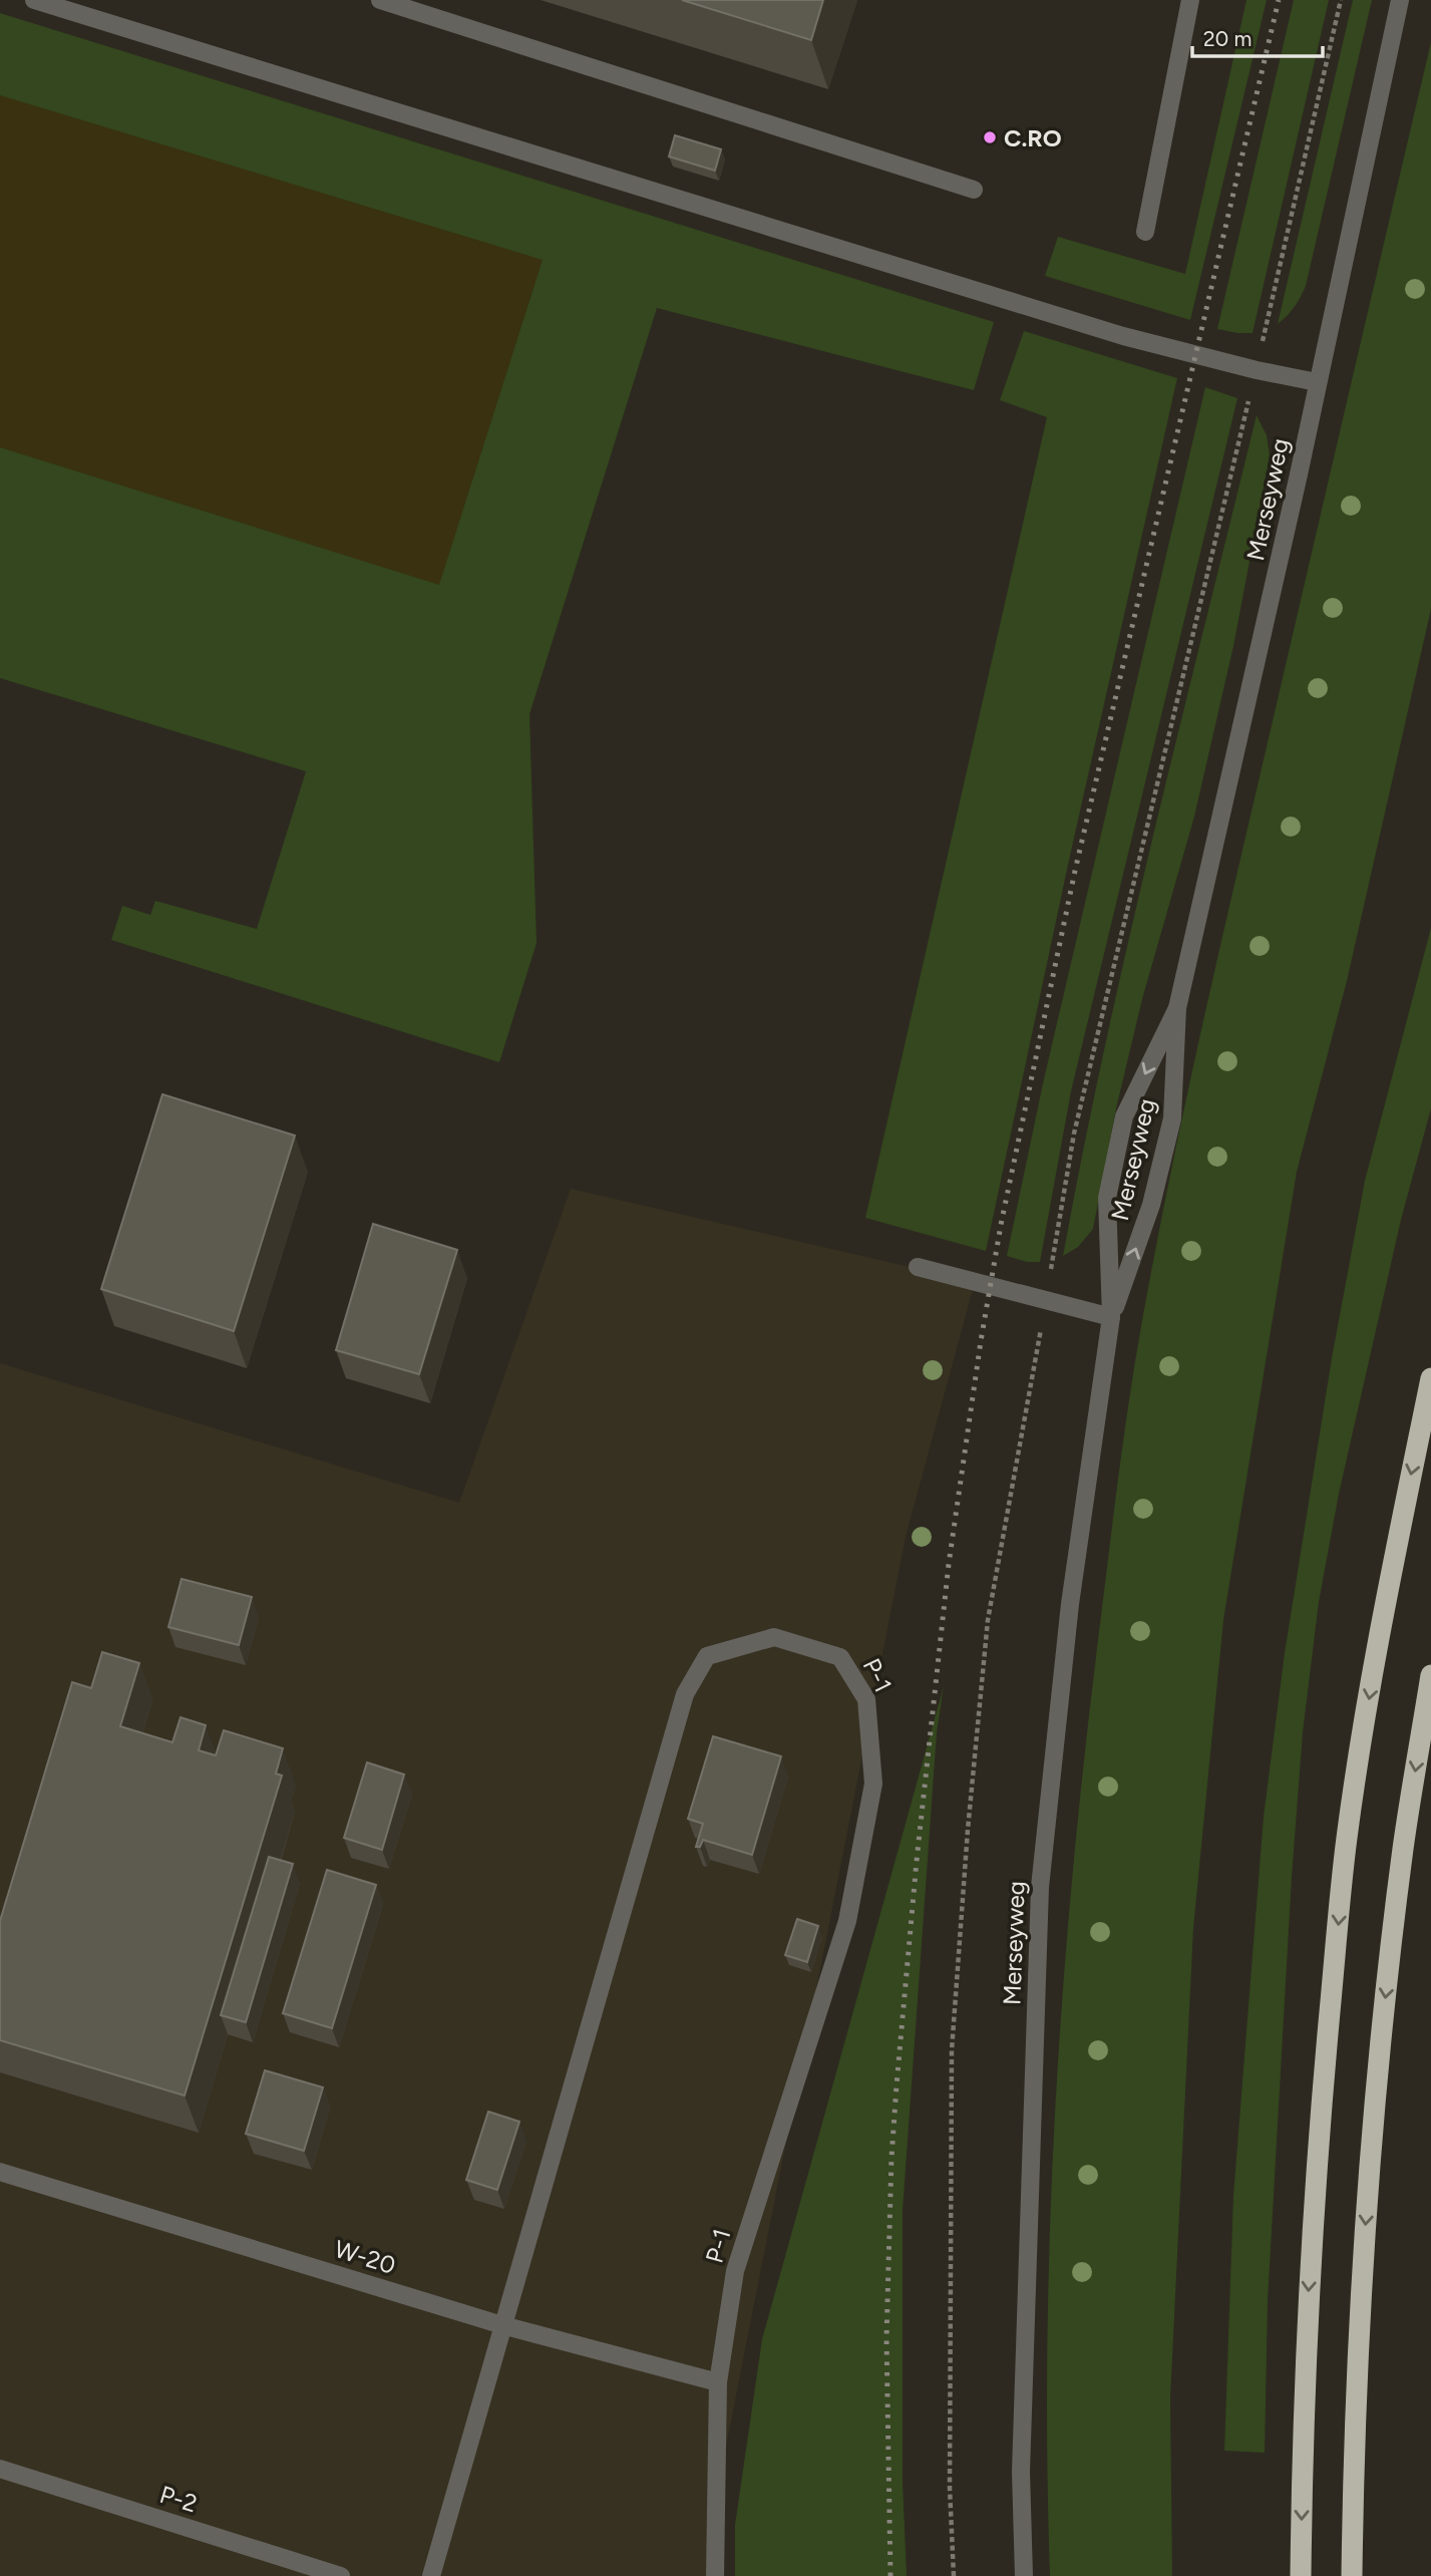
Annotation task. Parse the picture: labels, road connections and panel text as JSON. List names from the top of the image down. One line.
{"streets":{"street":["Merseyweg","P-1","W-20","P-2"]},"crossings":[["P-1","W-20"]],"places":["C.RO"],"scale_bar":"20 m"}
